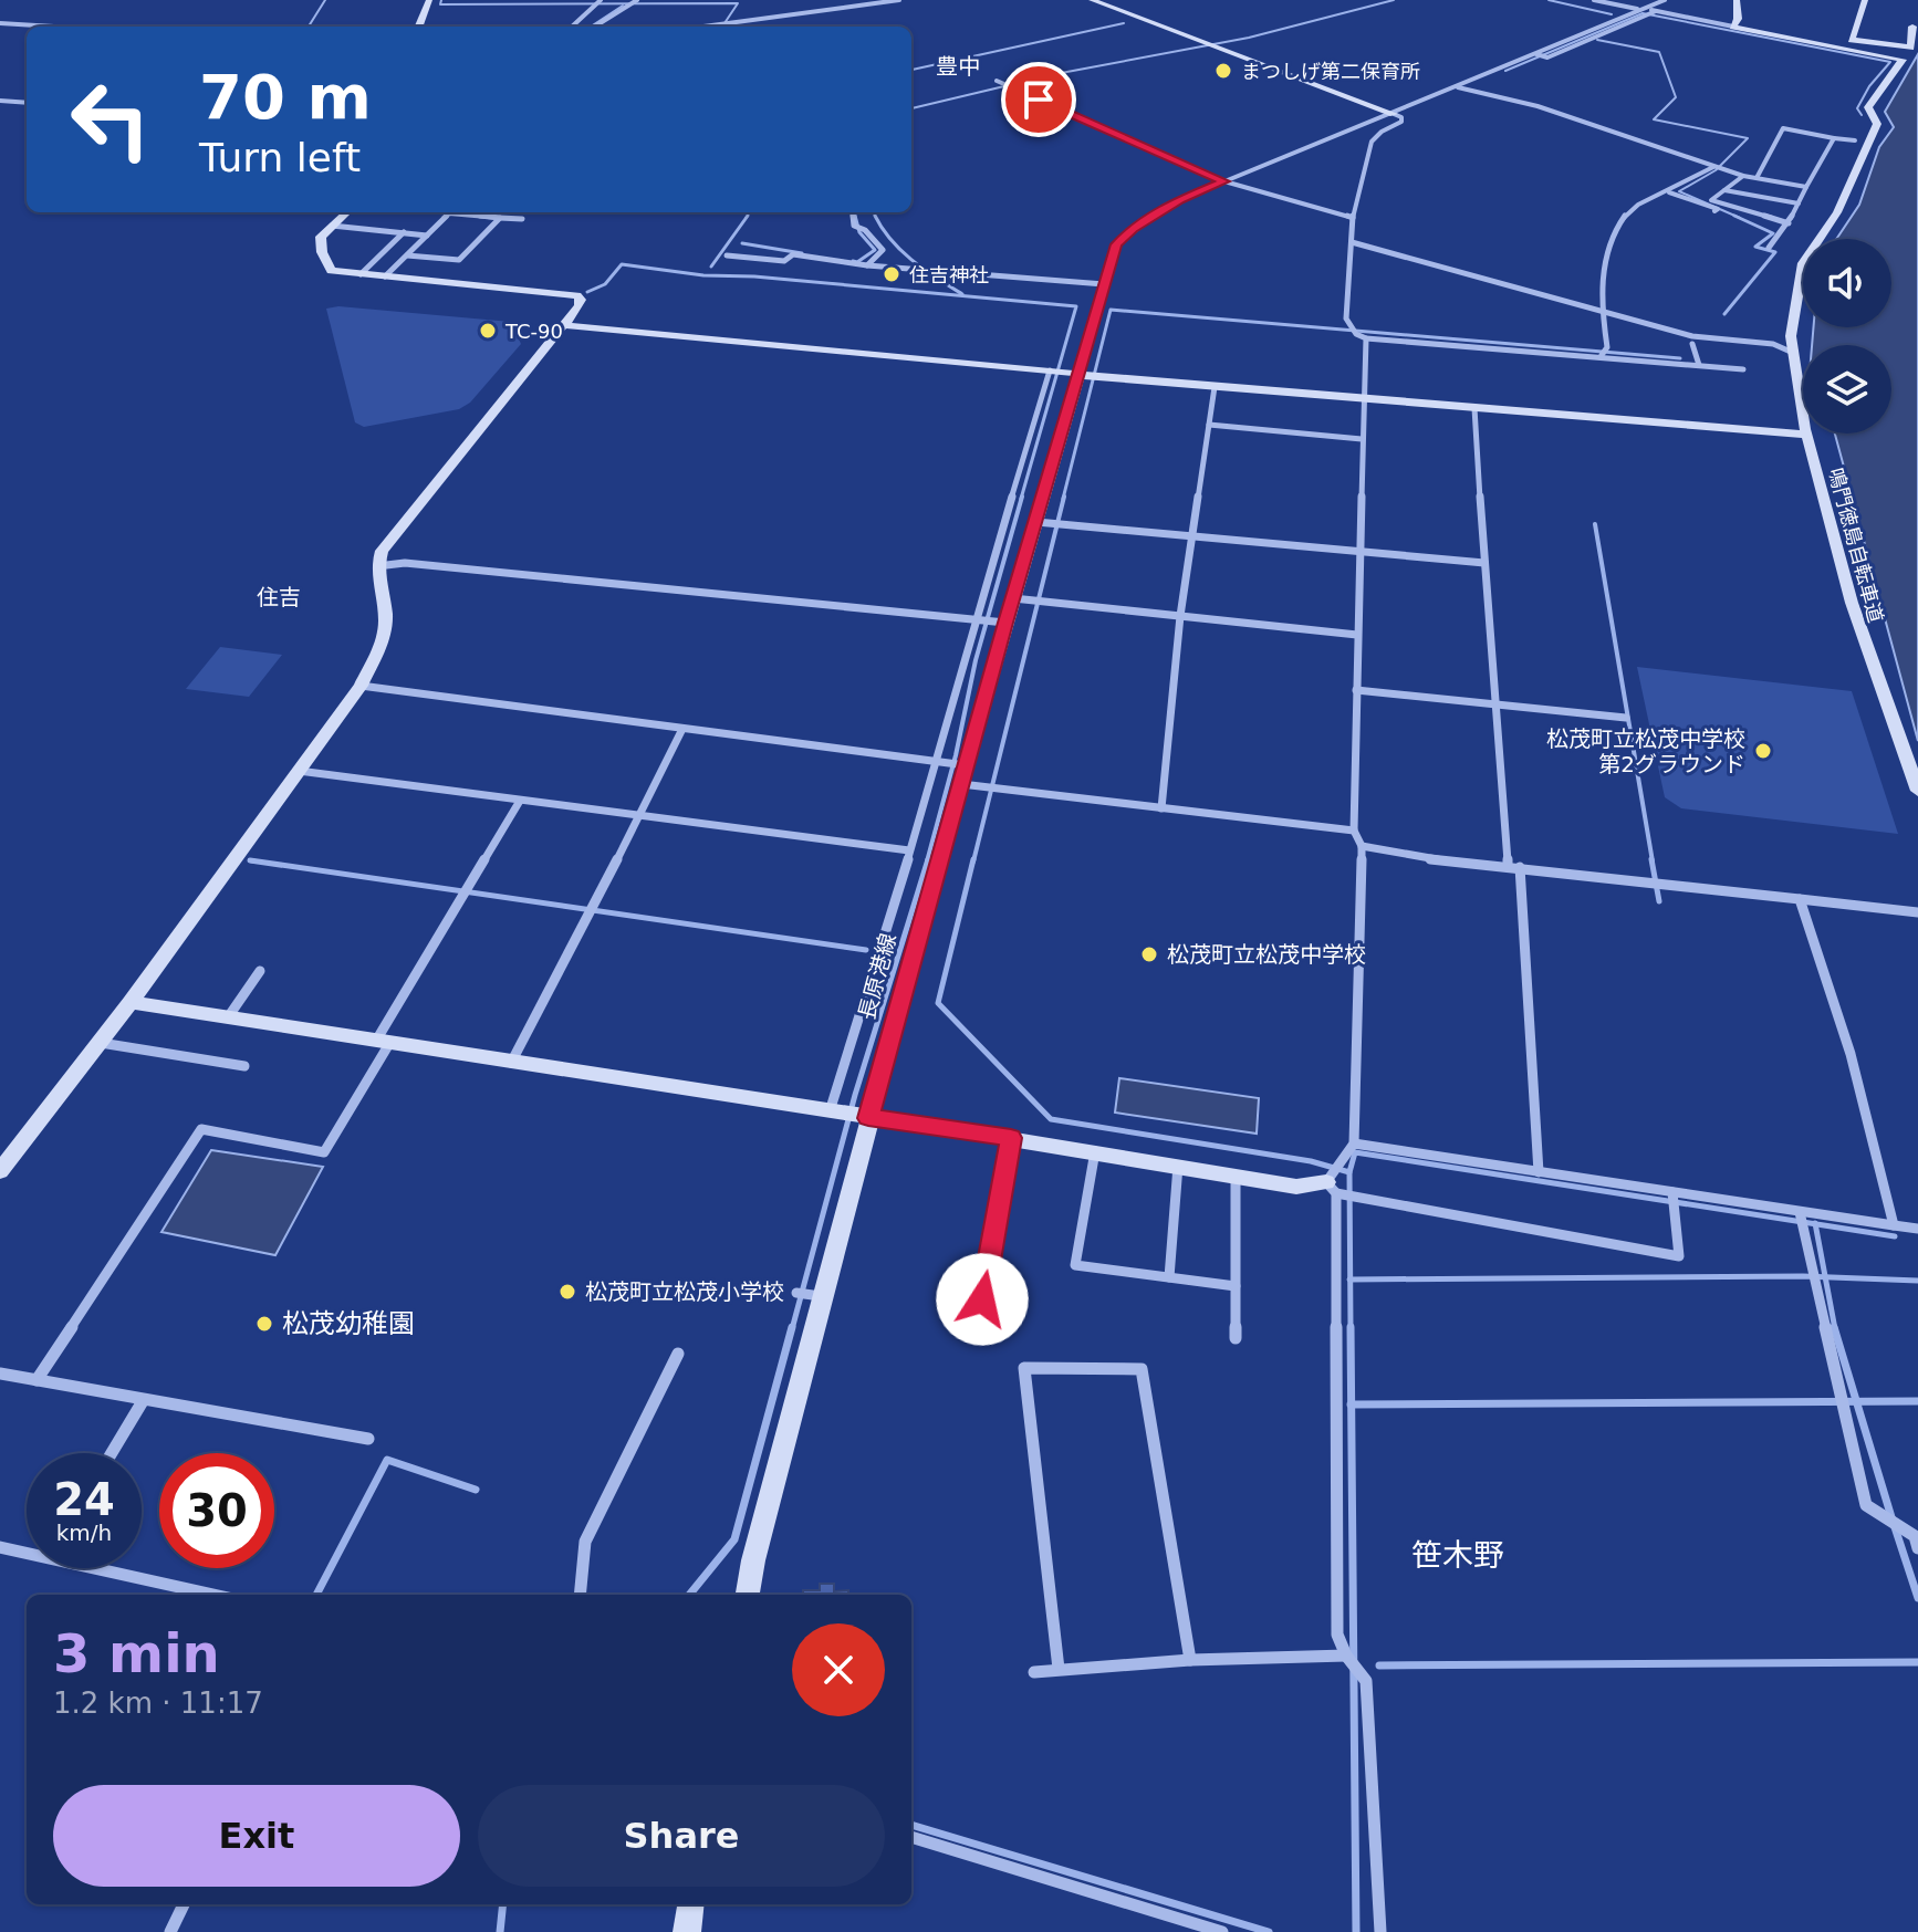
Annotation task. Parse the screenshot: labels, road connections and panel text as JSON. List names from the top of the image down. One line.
{"streets":{"street":["鳴門徳島自転車道","長原港線"]},"districts":["豊中","住吉","笹木野"],"places":["まつしげ第二保育所","住吉神社","TC-90","松茂町立松茂中学校 第2グラウンド","松茂町立松茂中学校","松茂町立松茂小学校","松茂幼稚園"],"page":{"turn":["70 m","Turn left"],"speed":"24 km/h","limit":"30","heading":["3 min","1.2 km · 11:17"],"buttons":["Exit","Share"]}}
